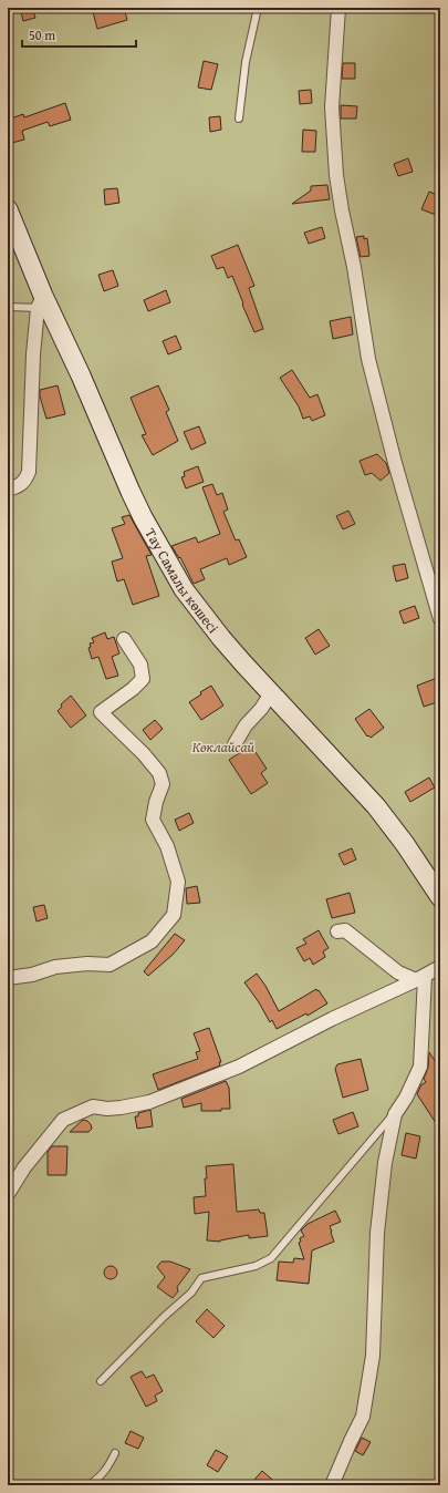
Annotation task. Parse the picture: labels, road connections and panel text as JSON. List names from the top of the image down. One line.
{"streets":{"street":["Тау Самалы көшесі"]},"parks":["Көклайсай"],"scale_bar":"50 m"}
